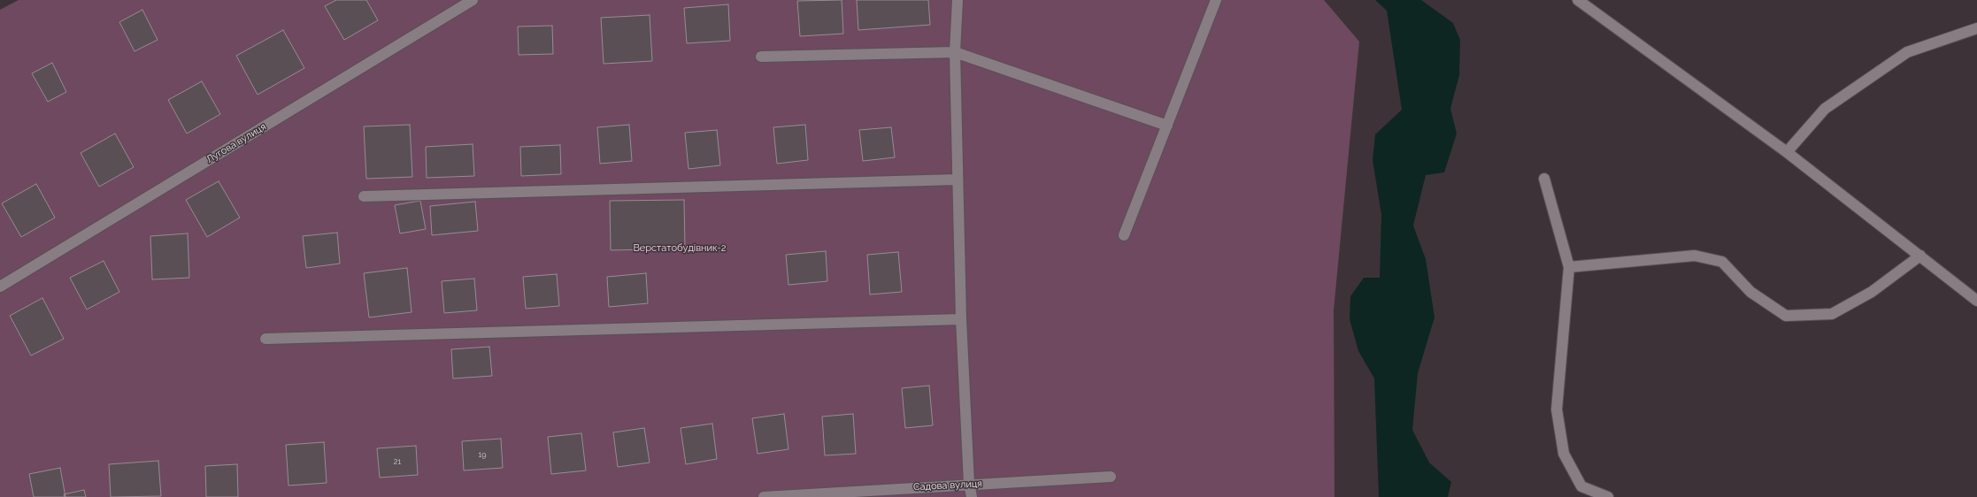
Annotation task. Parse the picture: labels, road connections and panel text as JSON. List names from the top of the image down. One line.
{"streets":{"street":["Лугова вулиця","Садова вулиця"]},"parks":["Верстатобудівник-2"],"house_numbers":["19","21"]}
